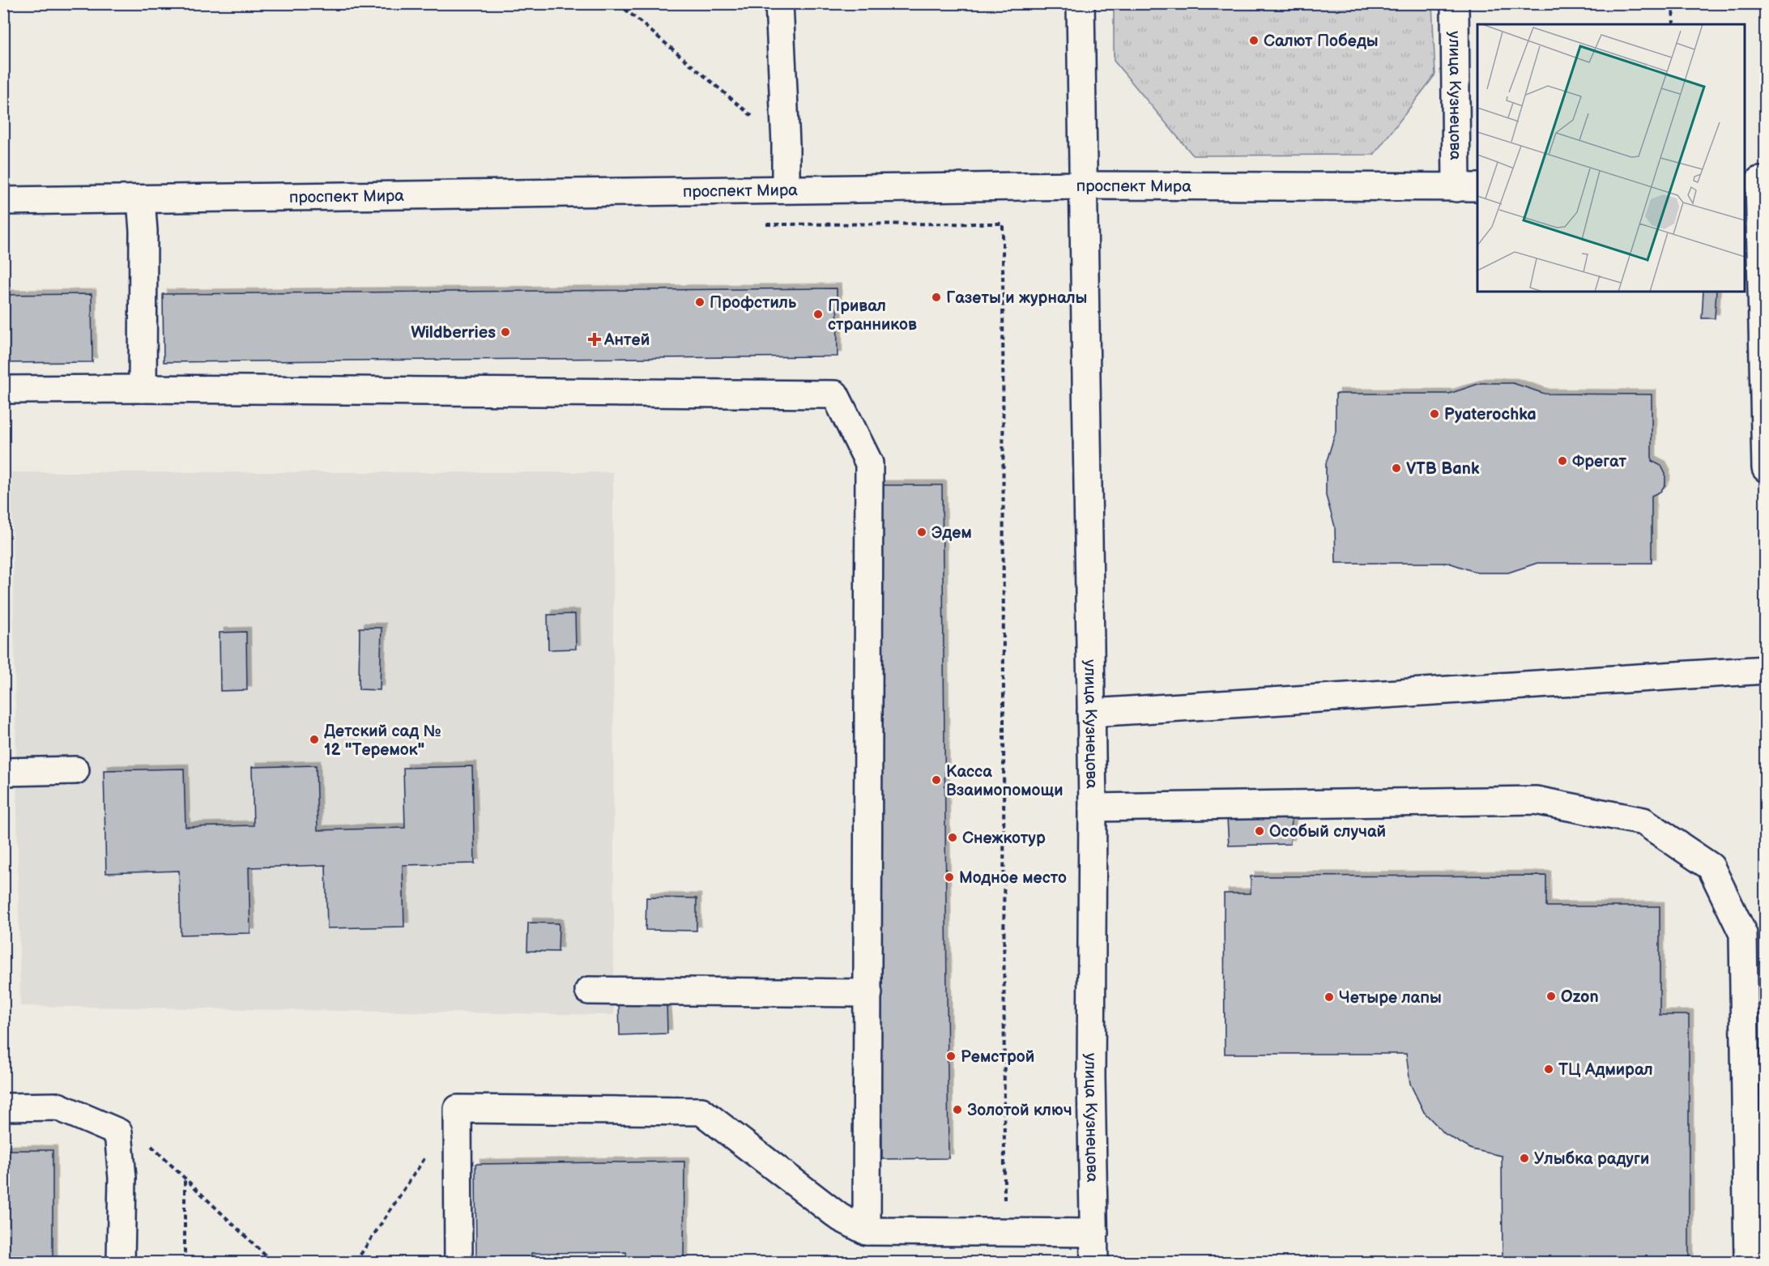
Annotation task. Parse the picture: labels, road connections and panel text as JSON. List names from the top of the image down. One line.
{"streets":{"street":["улица Кузнецова","проспект Мира"]},"crossings":[["улица Кузнецова","проспект Мира"]],"places":{"other":["Салют Победы","Газеты и журналы","Профстиль","Привал странников","Wildberries","Pyaterochka","Фрегат","VTB Bank","Эдем","Детский сад № 12 \"Теремок\"","Касса Взаимопомощи","Особый случай","Снежкотур","Модное место","Ozon","Четыре лапы","Ремстрой","ТЦ Адмирал","Золотой ключ","Улыбка радуги"],"health":["Антей"]}}
